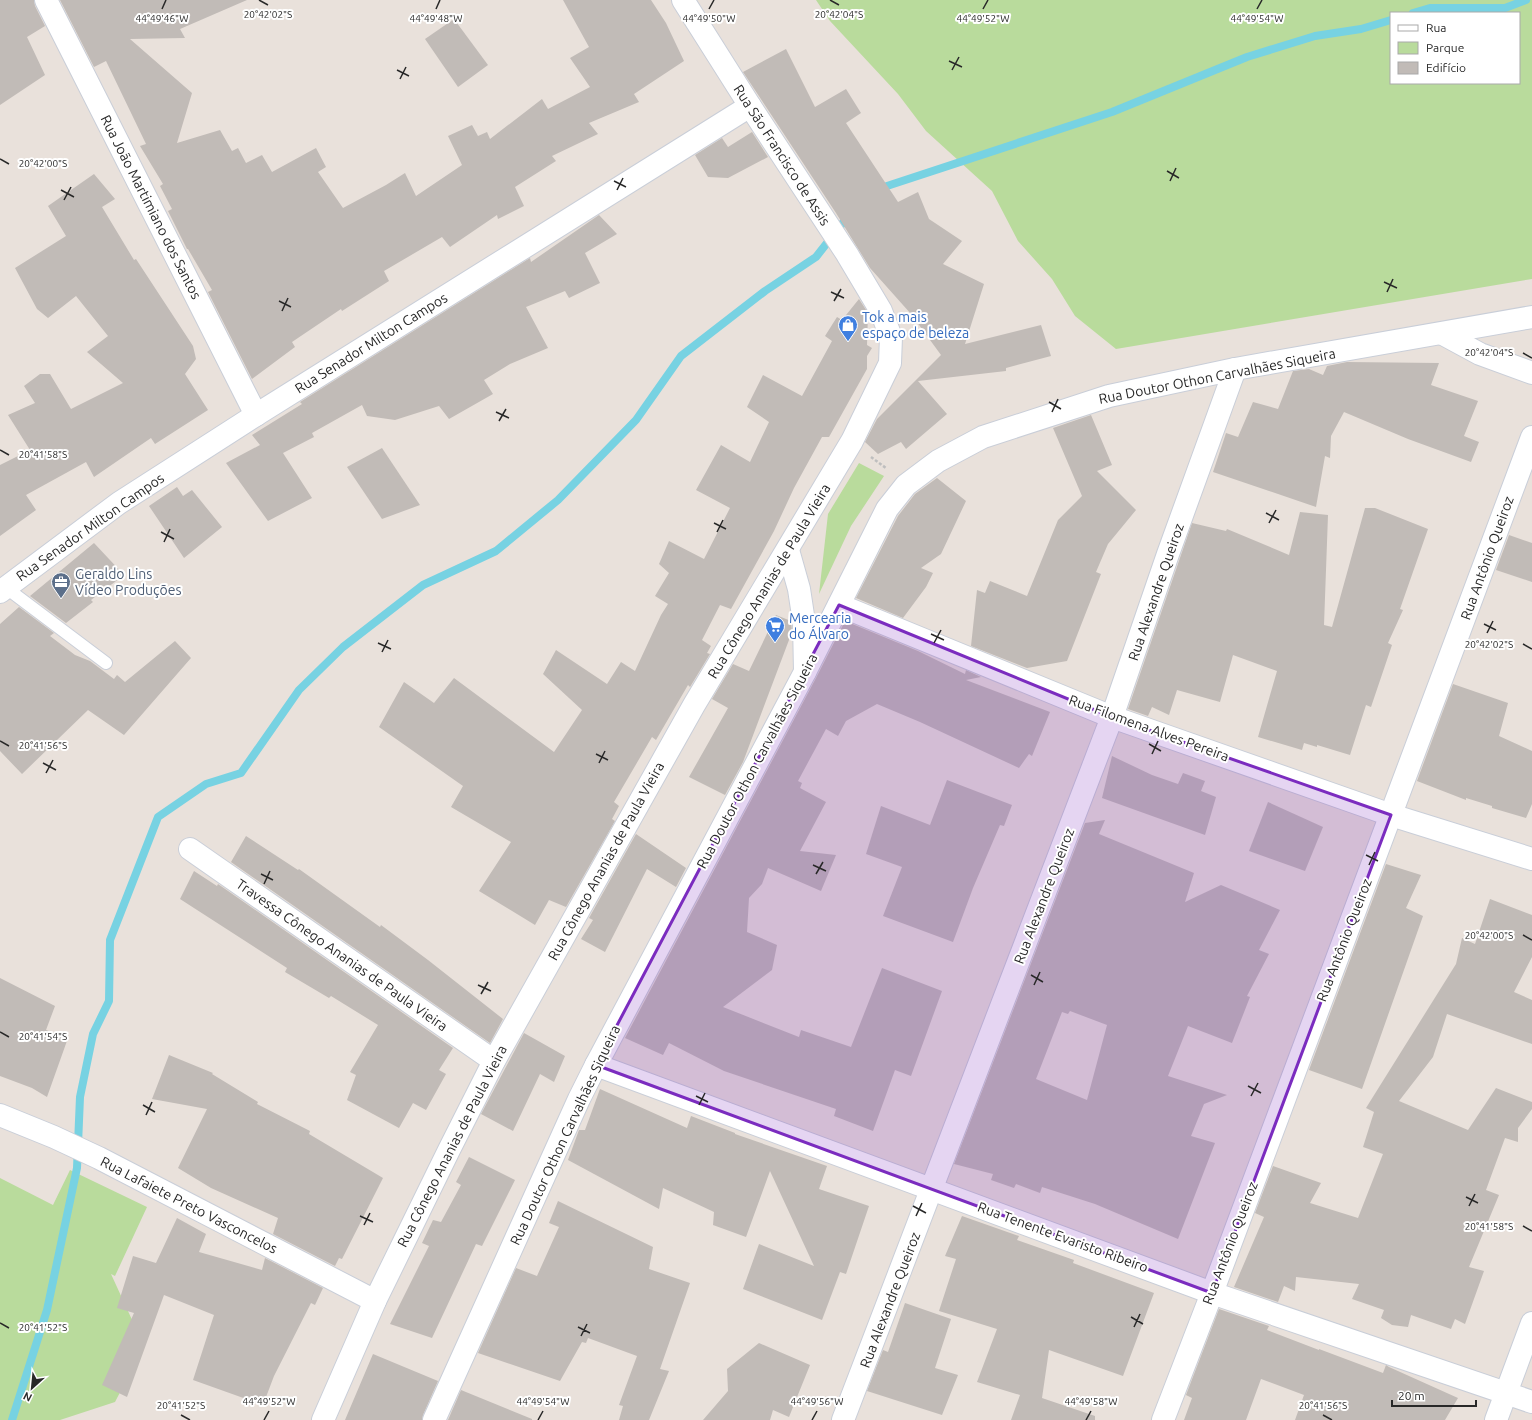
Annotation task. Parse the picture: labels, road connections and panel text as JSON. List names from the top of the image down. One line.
{"streets":{"street":["Rua São Francisco de Assis","Rua João Martimiano dos Santos","Rua Senador Milton Campos","Rua Doutor Othon Carvalhães Siqueira","Rua Antônio Queiroz","Rua Cônego Ananias de Paula Vieira","Rua Alexandre Queiroz","Rua Filomena Alves Pereira","Travessa Cônego Ananias de Paula Vieira","Rua Lafaiete Preto Vasconcelos","Rua Tenente Evaristo Ribeiro"]},"crossings":[["Rua São Francisco de Assis","Rua Senador Milton Campos"],["Rua São Francisco de Assis","Rua Cônego Ananias de Paula Vieira"],["Rua João Martimiano dos Santos","Rua Senador Milton Campos"],["Rua Doutor Othon Carvalhães Siqueira","Rua Alexandre Queiroz"],["Rua Doutor Othon Carvalhães Siqueira","Rua Filomena Alves Pereira"],["Rua Doutor Othon Carvalhães Siqueira","Rua Tenente Evaristo Ribeiro"],["Rua Antônio Queiroz","Rua Filomena Alves Pereira"],["Rua Antônio Queiroz","Rua Tenente Evaristo Ribeiro"],["Rua Cônego Ananias de Paula Vieira","Travessa Cônego Ananias de Paula Vieira"],["Rua Cônego Ananias de Paula Vieira","Rua Lafaiete Preto Vasconcelos"],["Rua Alexandre Queiroz","Rua Filomena Alves Pereira"],["Rua Alexandre Queiroz","Rua Tenente Evaristo Ribeiro"]],"places":{"shop":["Tok a mais espaço de beleza"],"office":["Geraldo Lins Vídeo Produções"],"supermarket":["Mercearia do Álvaro"]},"legend":["Rua","Parque","Edifício"],"scale_bar":"20 m","north":"bottom left","coordinates":["20°42'02\"S","20°42'04\"S","44°49'46\"W","44°49'48\"W","44°49'50\"W","44°49'52\"W","44°49'54\"W","20°42'00\"S","20°41'58\"S","20°41'56\"S","20°41'54\"S","20°41'52\"S","44°49'56\"W","44°49'58\"W"]}
